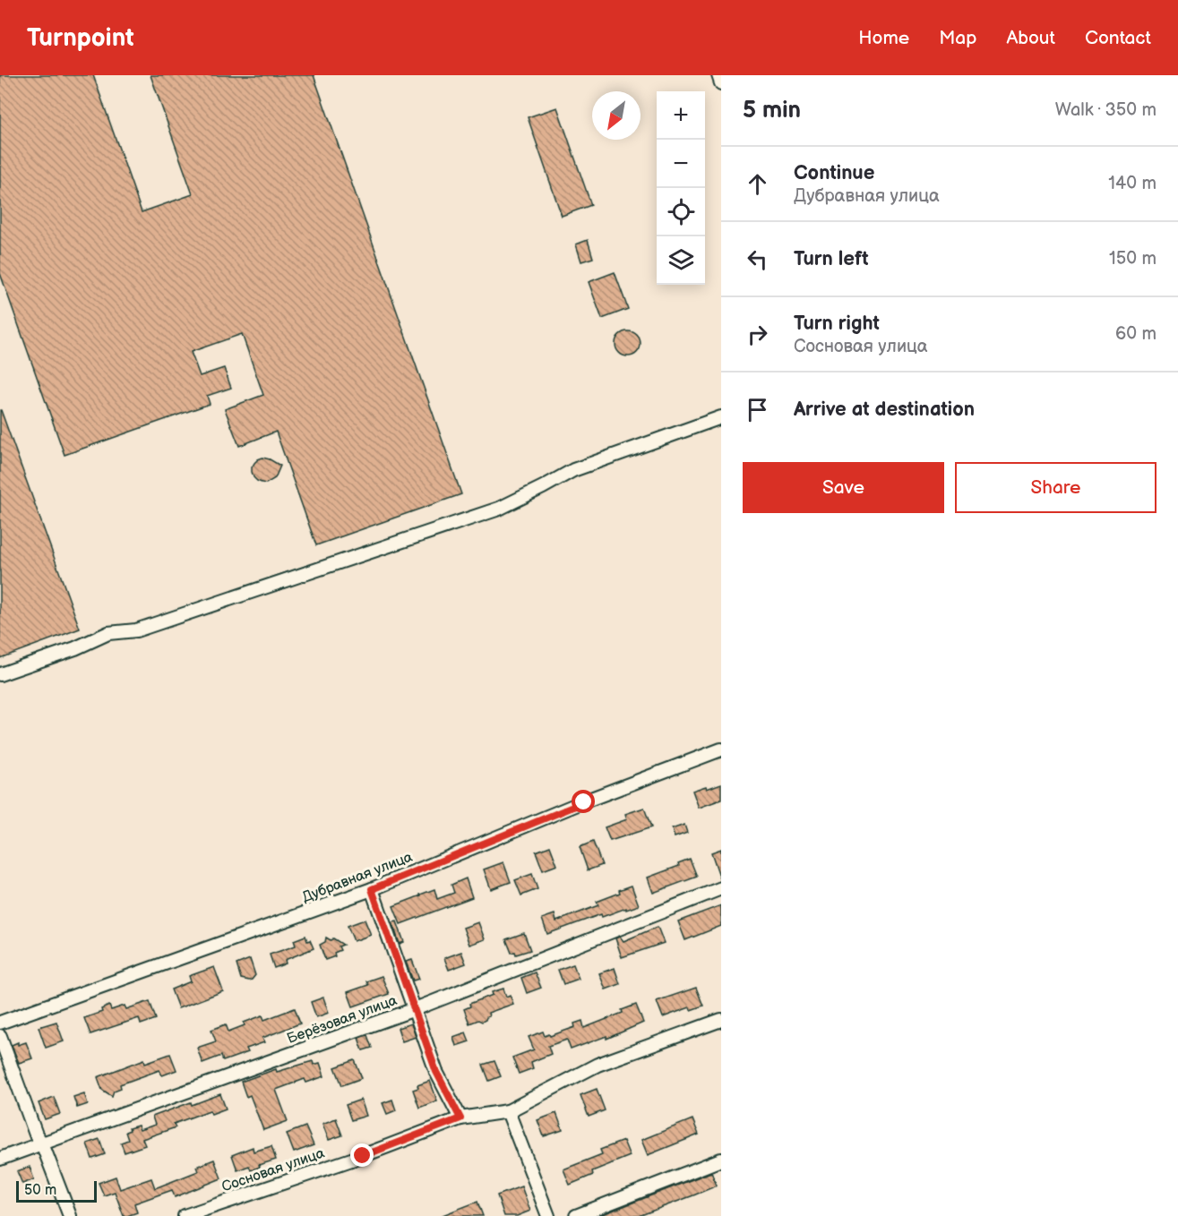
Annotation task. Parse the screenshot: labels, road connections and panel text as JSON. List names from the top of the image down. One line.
{"streets":{"street":["Дубравная улица","Берёзовая улица","Сосновая улица"]},"scale_bar":"50 m","north":"bottom left","page":{"header":"Turnpoint","nav":["Home","Map","About","Contact"],"heading":["5 min","Walk · 350 m"],"map_buttons":["+","−"],"list":[["Continue","Дубравная улица","140 m"],["Turn left","150 m"],["Turn right","Сосновая улица","60 m"],"Arrive at destination"],"buttons":["Save","Share"],"scale":"50 m"}}
